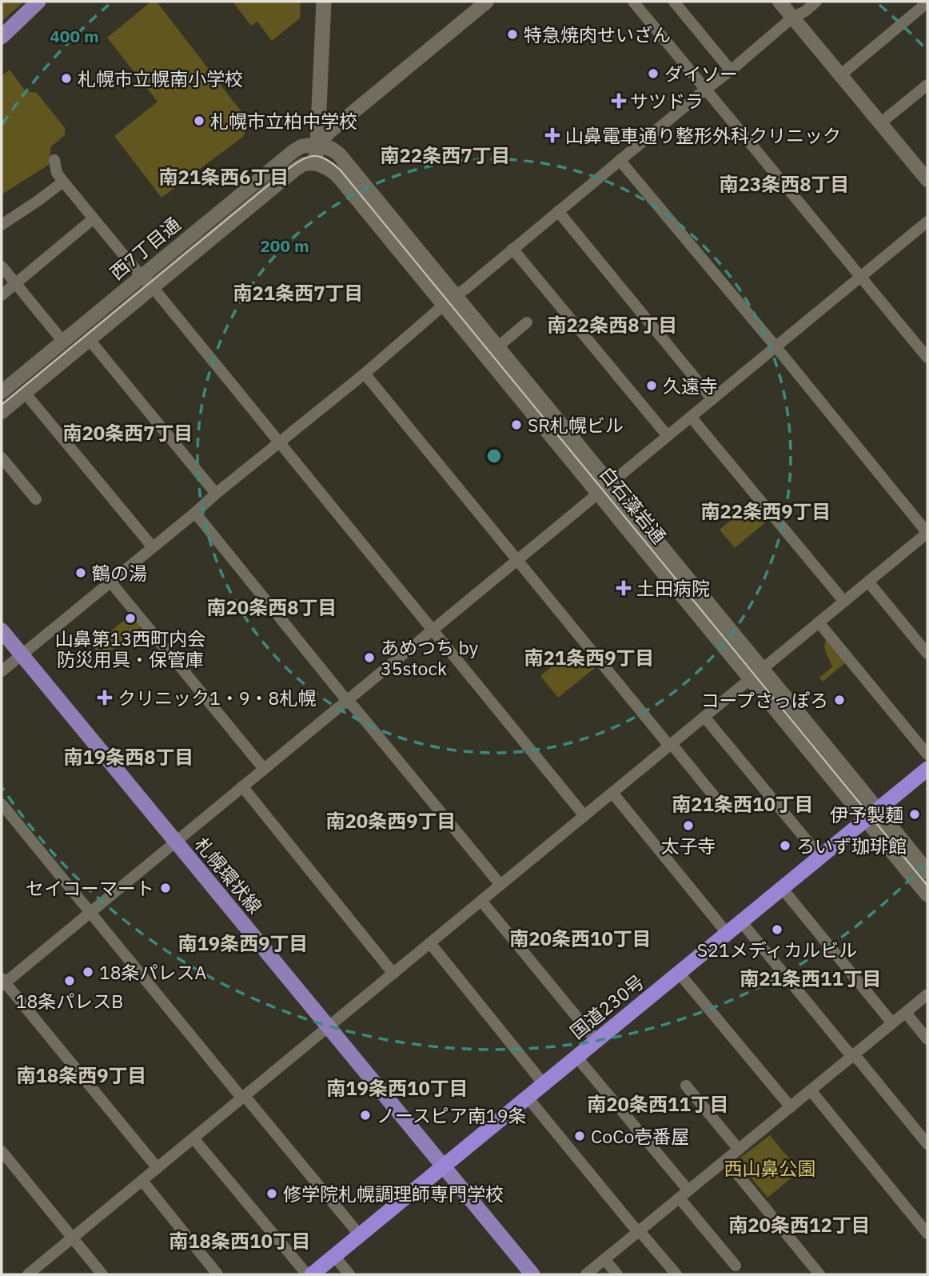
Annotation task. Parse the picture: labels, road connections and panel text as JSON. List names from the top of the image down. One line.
{"streets":{"highway":["国道230号"],"main road":["白石藻岩通","札幌環状線"],"street":["西7丁目通"]},"crossings":[["西7丁目通","白石藻岩通"],["白石藻岩通","国道230号"],["札幌環状線","国道230号"]],"districts":["南22条西7丁目","南21条西6丁目","南23条西8丁目","南21条西7丁目","南22条西8丁目","南20条西7丁目","南22条西9丁目","南20条西8丁目","南21条西9丁目","南19条西8丁目","南21条西10丁目","南20条西9丁目","南20条西10丁目","南19条西9丁目","南21条西11丁目","南18条西9丁目","南19条西10丁目","南20条西11丁目","南20条西12丁目","南18条西10丁目"],"parks":["西山鼻公園"],"places":{"other":["特急焼肉せいざん","ダイソー","札幌市立幌南小学校","札幌市立柏中学校","久遠寺","SR札幌ビル","鶴の湯","山鼻第13西町内会 防災用具・保管庫","あめつち by 35stock","コープさっぽろ","伊予製麺","太子寺","ろいず珈琲館","セイコーマート","S21メディカルビル","18条パレスA","18条パレスB","ノースピア南19条","CoCo壱番屋","修学院札幌調理師専門学校"],"health":["サツドラ","山鼻電車通り整形外科クリニック","土田病院","クリニック1・9・8札幌"]},"rings":["400 m","200 m"]}
